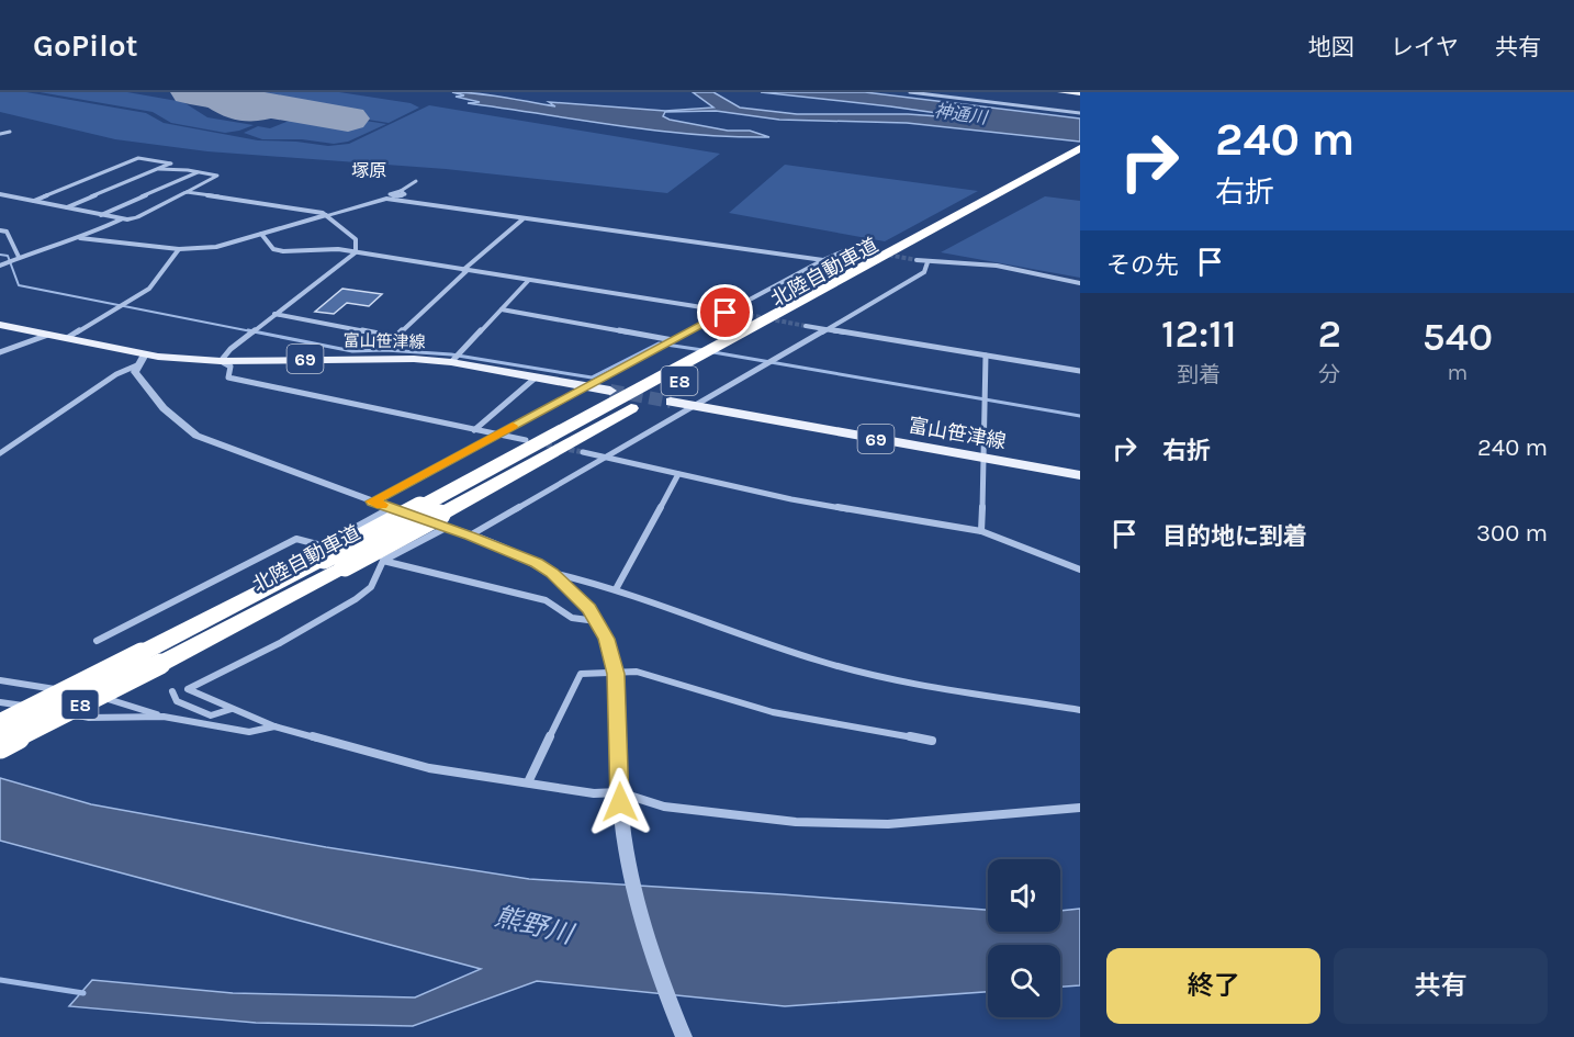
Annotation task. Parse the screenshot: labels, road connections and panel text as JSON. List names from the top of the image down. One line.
{"streets":{"highway":["北陸自動車道","E8"],"main road":["富山笹津線","69"]},"districts":["塚原"],"water":["神通川","熊野川"],"page":{"header":"GoPilot","nav":["地図","レイヤ","共有"],"turn":["240 m","右折"],"then":"その先","eta":["12:11","到着","2","分","540","m"],"list":[{"name":"右折","value":"240 m"},{"name":"目的地に到着","value":"300 m"}],"buttons":["終了","共有"]}}
